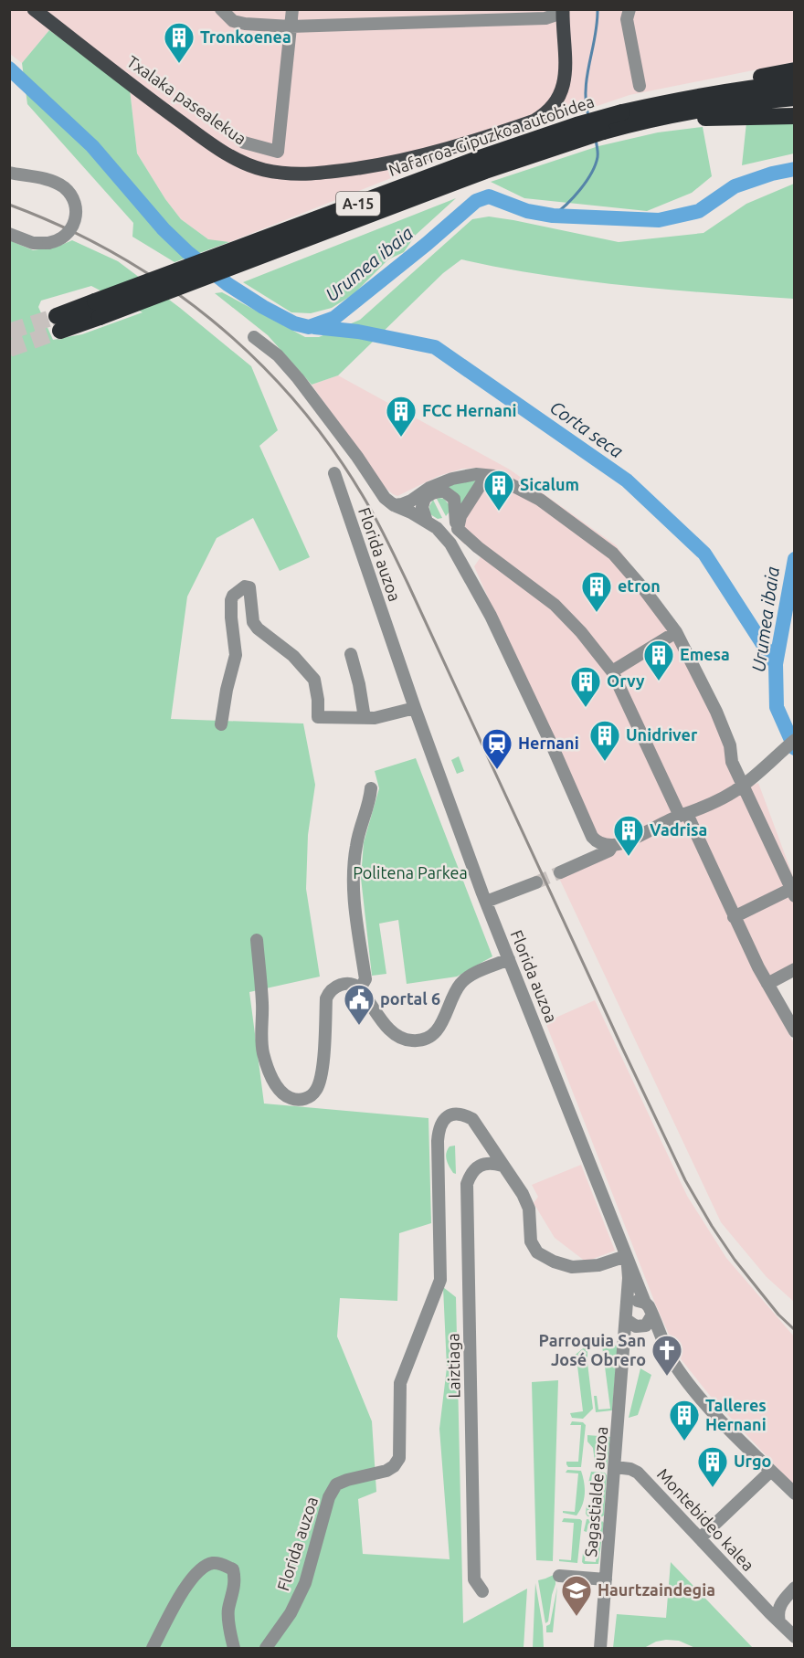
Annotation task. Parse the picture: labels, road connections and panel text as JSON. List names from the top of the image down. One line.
{"streets":{"highway":["Nafarroa-Gipuzkoa autobidea","A-15"],"main road":["Txalaka pasealekua"],"street":["Florida auzoa","Laiztiaga","Sagastialde auzoa","Montebideo kalea"]},"crossings":[["Florida auzoa","Laiztiaga"],["Florida auzoa","Sagastialde auzoa"],["Sagastialde auzoa","Montebideo kalea"]],"water":["Urumea ibaia","Corta seca"],"parks":["Politena Parkea"],"places":{"building":["Tronkoenea","FCC Hernani","Sicalum","etron","Emesa","Orvy","Unidriver","Vadrisa","Talleres Hernani","Urgo"],"station":["Hernani"],"public building":["portal 6"],"church":["Parroquia San José Obrero"],"school or university":["Haurtzaindegia"]}}
